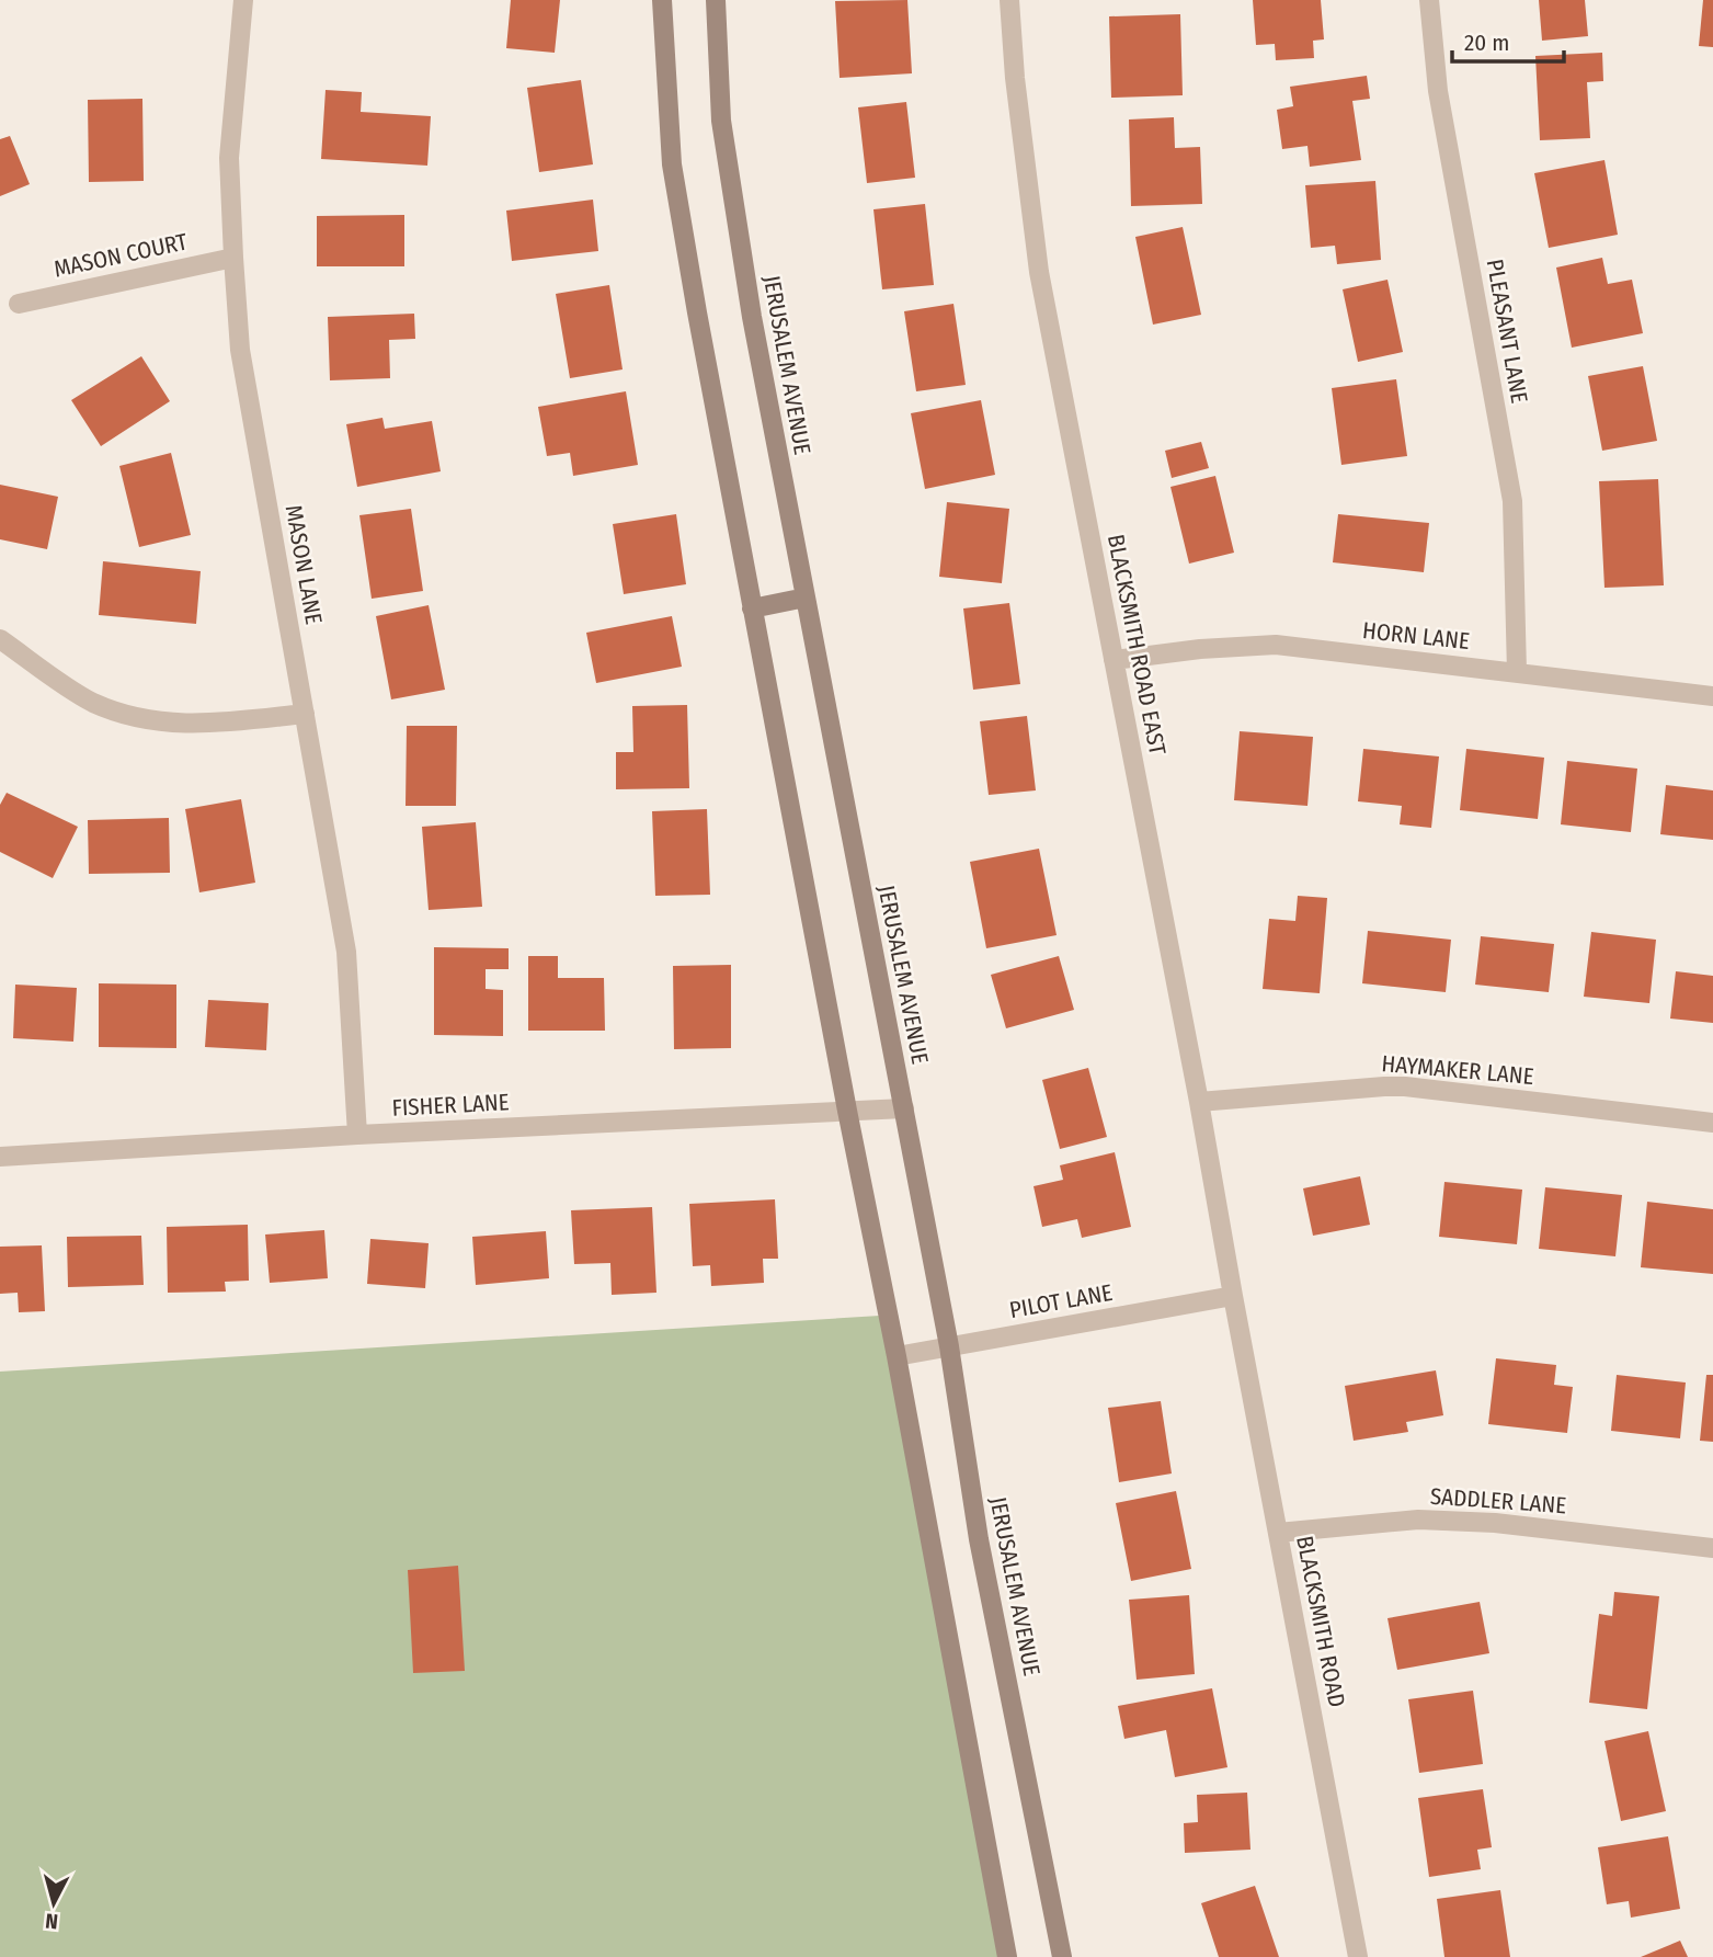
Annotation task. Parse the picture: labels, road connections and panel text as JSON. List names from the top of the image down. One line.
{"streets":{"main road":["JERUSALEM AVENUE"],"street":["MASON COURT","PLEASANT LANE","MASON LANE","HORN LANE","BLACKSMITH ROAD EAST","HAYMAKER LANE","FISHER LANE","PILOT LANE","SADDLER LANE","BLACKSMITH ROAD"]},"crossings":[["MASON COURT","MASON LANE"],["PLEASANT LANE","HORN LANE"],["JERUSALEM AVENUE","FISHER LANE"],["JERUSALEM AVENUE","PILOT LANE"],["MASON LANE","FISHER LANE"],["HORN LANE","BLACKSMITH ROAD EAST"],["BLACKSMITH ROAD EAST","HAYMAKER LANE"],["BLACKSMITH ROAD EAST","PILOT LANE"],["BLACKSMITH ROAD EAST","BLACKSMITH ROAD"],["PILOT LANE","BLACKSMITH ROAD"],["SADDLER LANE","BLACKSMITH ROAD"]],"scale_bar":"20 m","north":"bottom"}
